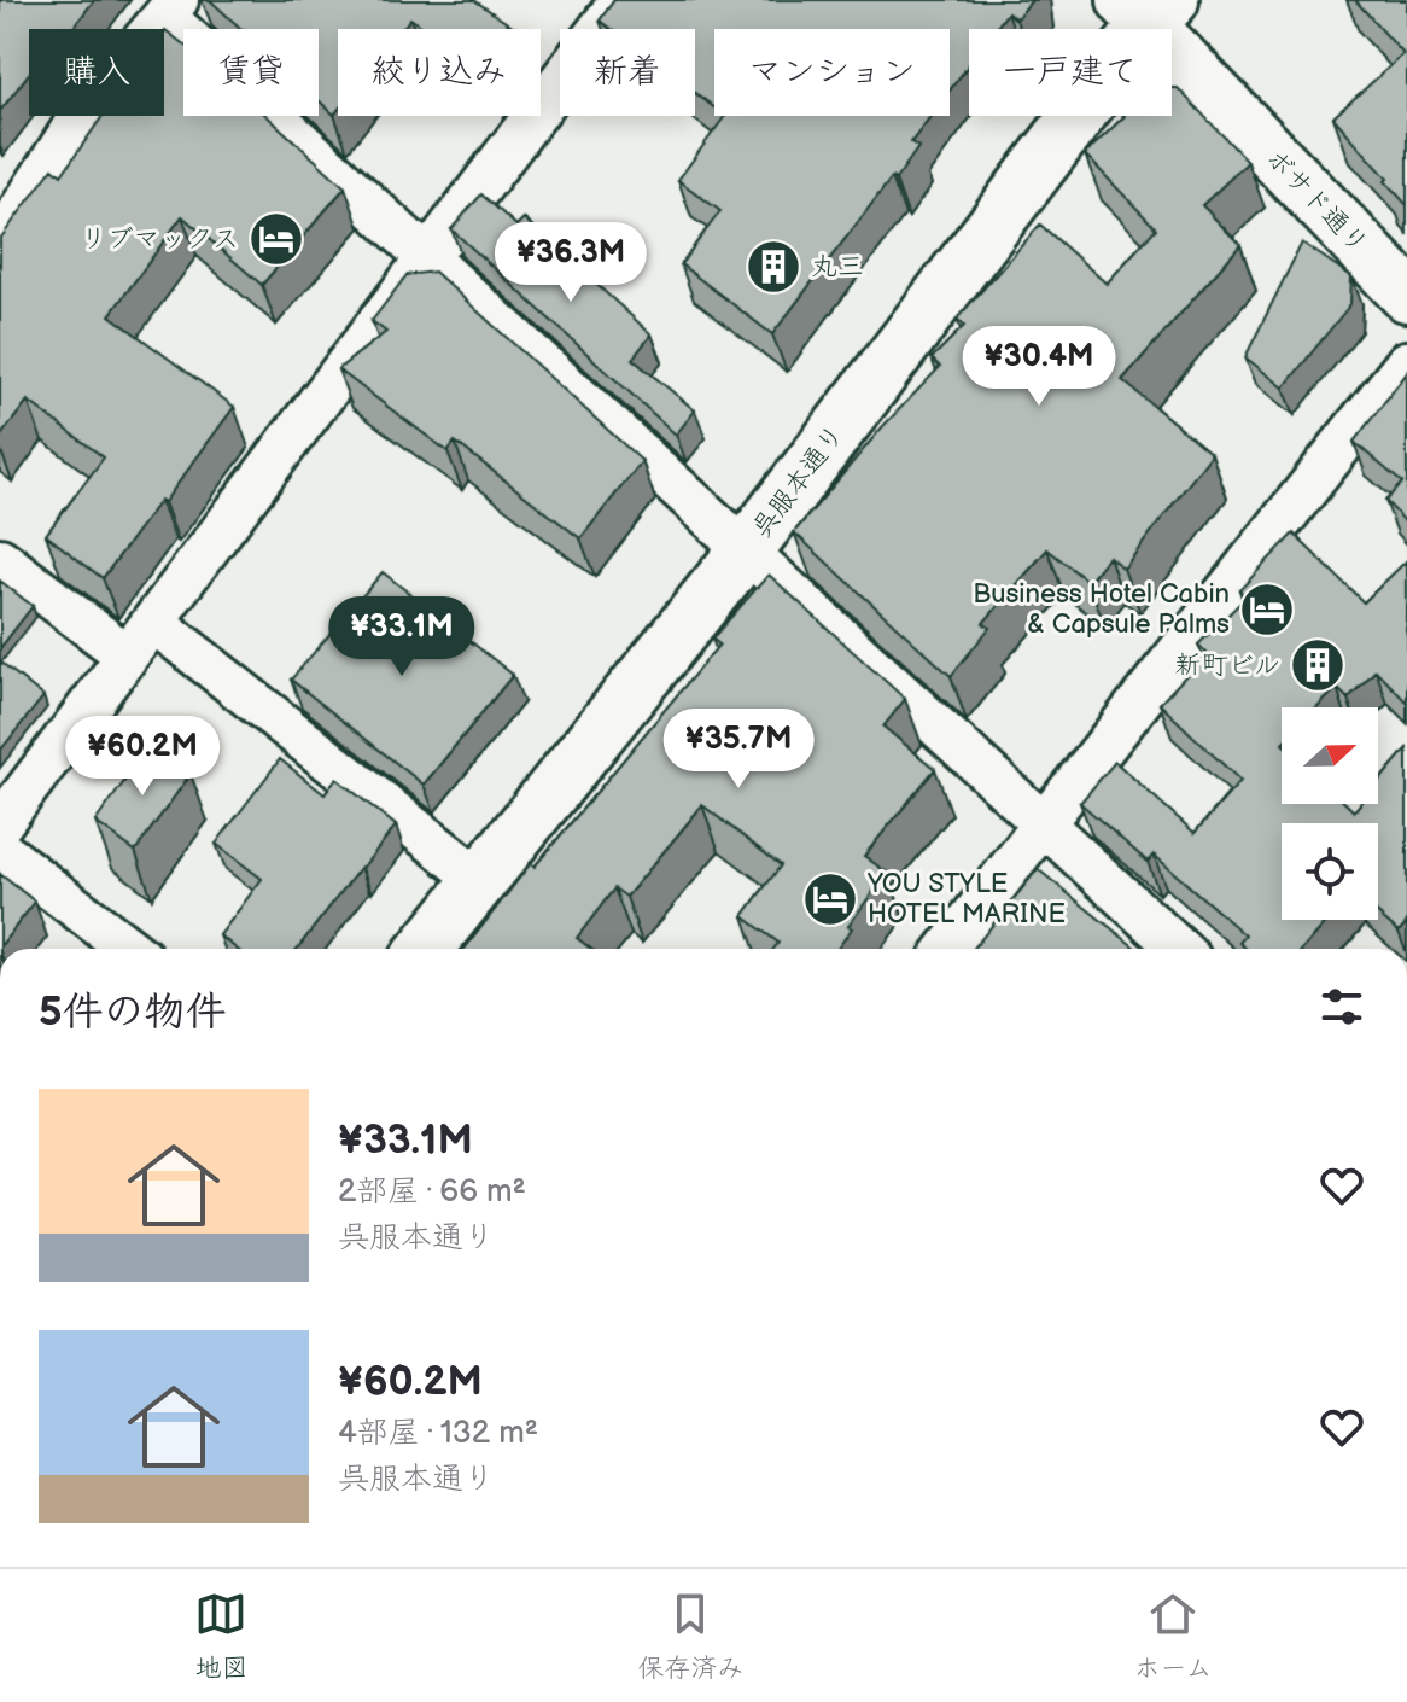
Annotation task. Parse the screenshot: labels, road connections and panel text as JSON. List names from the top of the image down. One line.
{"streets":{"main road":["ボサド通り","呉服本通り"]},"crossings":[["ボサド通り","呉服本通り"]],"places":{"hotel":["リブマックス","Business Hotel Cabin & Capsule Palms","YOU STYLE HOTEL MARINE"],"building":["丸三","新町ビル"]},"north":"right","page":{"chip":["購入","賃貸","絞り込み","新着","マンション","一戸建て"],"price":["¥36.3M","¥30.4M","¥33.1M","¥35.7M","¥60.2M"],"heading":"5件の物件","list":[{"name":"¥33.1M","note":"2部屋 · 66 m² · 呉服本通り"},{"name":"¥60.2M","note":"4部屋 · 132 m² · 呉服本通り"}],"tabs":["地図","保存済み","ホーム"]}}
